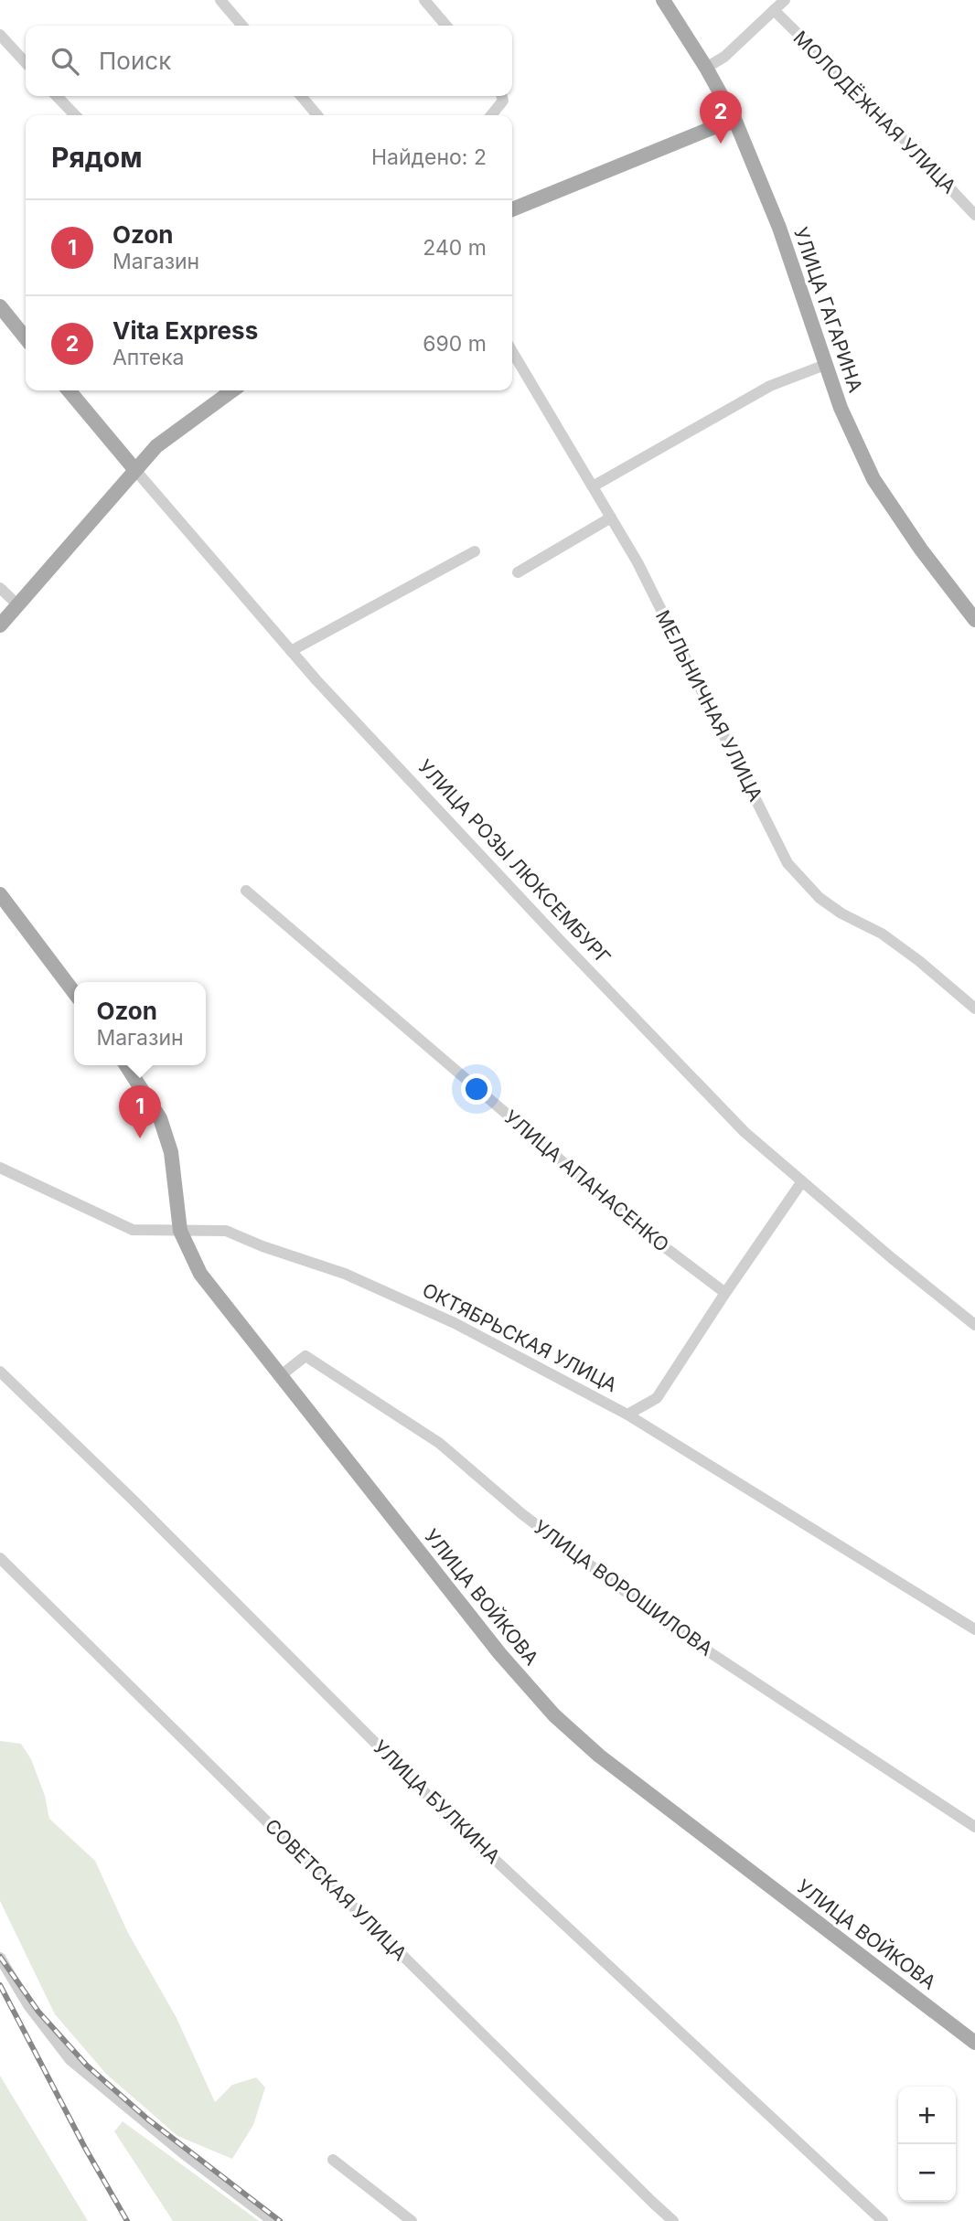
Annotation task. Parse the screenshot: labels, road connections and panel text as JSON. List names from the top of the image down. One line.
{"streets":{"main road":["УЛИЦА ГАГАРИНА","УЛИЦА РОЗЫ ЛЮКСЕМБУРГ","УЛИЦА ВОЙКОВА"],"street":["МОЛОДЁЖНАЯ УЛИЦА","МЕЛЬНИЧНАЯ УЛИЦА","УЛИЦА АПАНАСЕНКО","ОКТЯБРЬСКАЯ УЛИЦА","УЛИЦА ВОРОШИЛОВА","УЛИЦА БУЛКИНА","СОВЕТСКАЯ УЛИЦА"]},"crossings":[["ОКТЯБРЬСКАЯ УЛИЦА","УЛИЦА ВОЙКОВА"],["УЛИЦА ВОРОШИЛОВА","УЛИЦА ВОЙКОВА"]],"page":{"search":"Поиск","pins":["2","1"],"heading":["Рядом","Найдено: 2"],"list":[{"mark":"1","name":"Ozon","note":"Магазин","value":"240 m"},{"mark":"2","name":"Vita Express","note":"Аптека","value":"690 m"}],"popup":["Ozon","Магазин"],"map_buttons":["+","−"]}}
